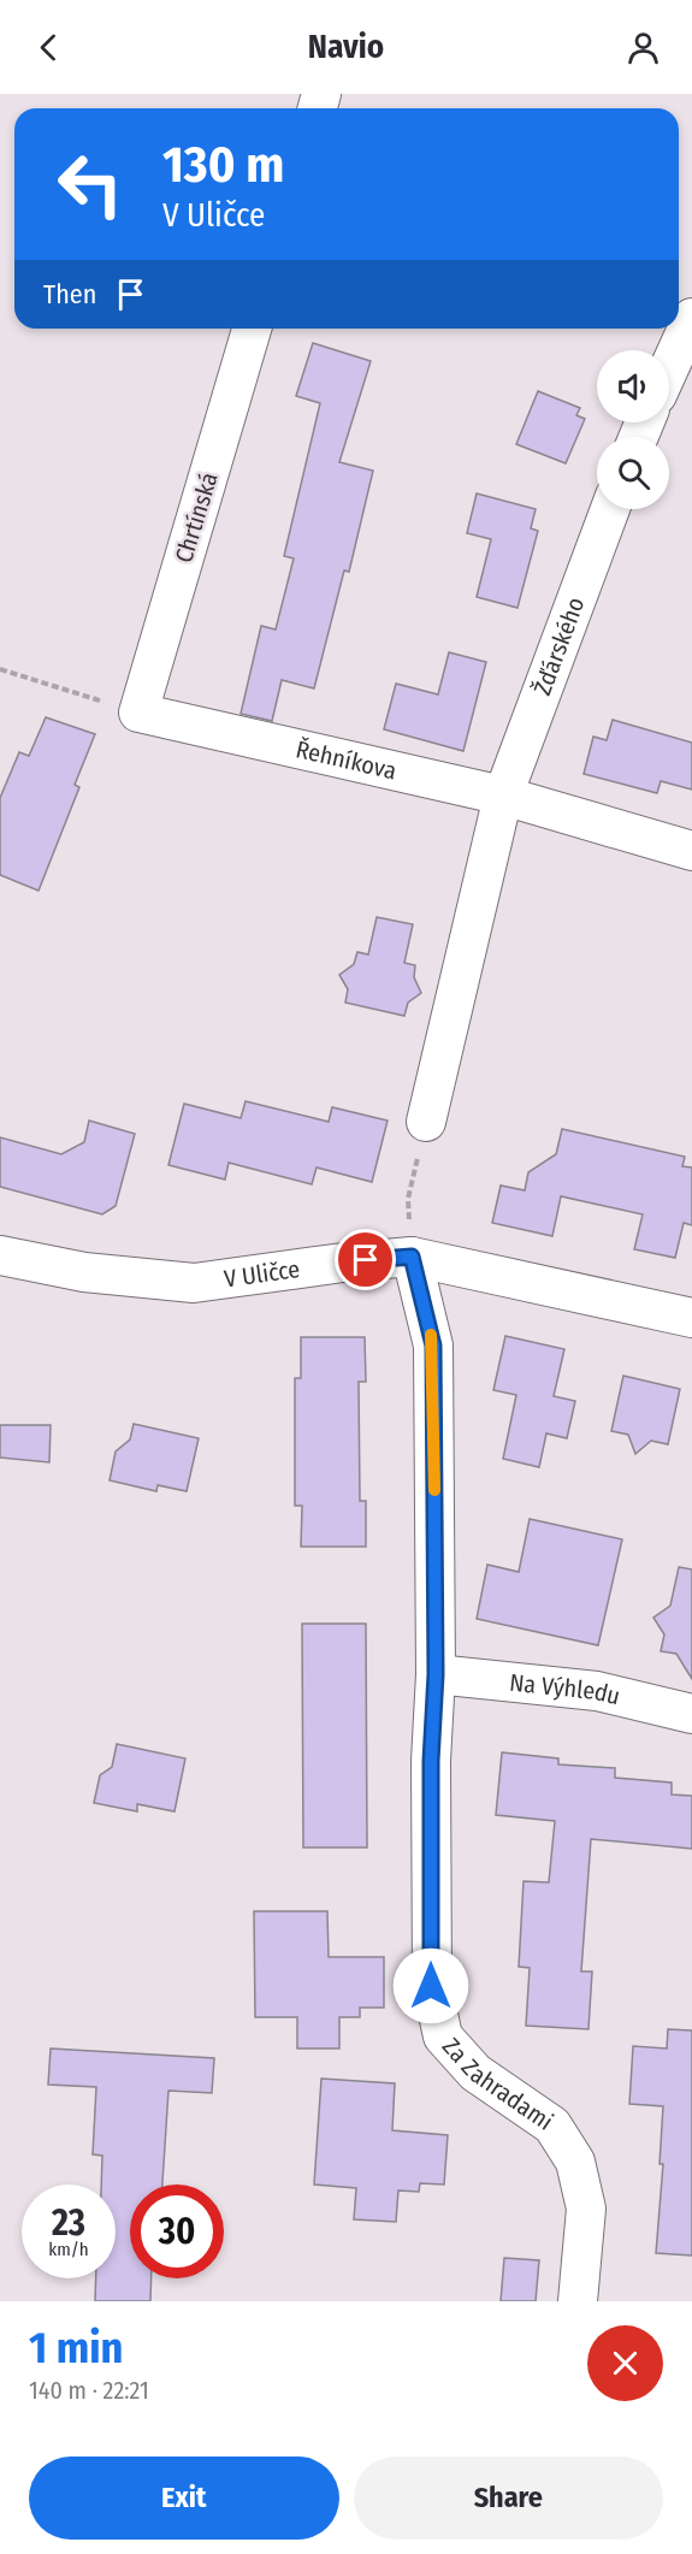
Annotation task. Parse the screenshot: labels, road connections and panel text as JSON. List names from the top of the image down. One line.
{"streets":{"street":["Chrtínská","Žďárského","Řehníkova","V Uličce","Na Výhledu","Za Zahradami"]},"crossings":[["Chrtínská","Řehníkova"],["Žďárského","Řehníkova"],["V Uličce","Za Zahradami"],["Na Výhledu","Za Zahradami"]],"page":{"header":"Navio","turn":["130 m","V Uličce"],"then":"Then","speed":"23 km/h","limit":"30","heading":["1 min","140 m · 22:21"],"buttons":["Exit","Share"]}}
